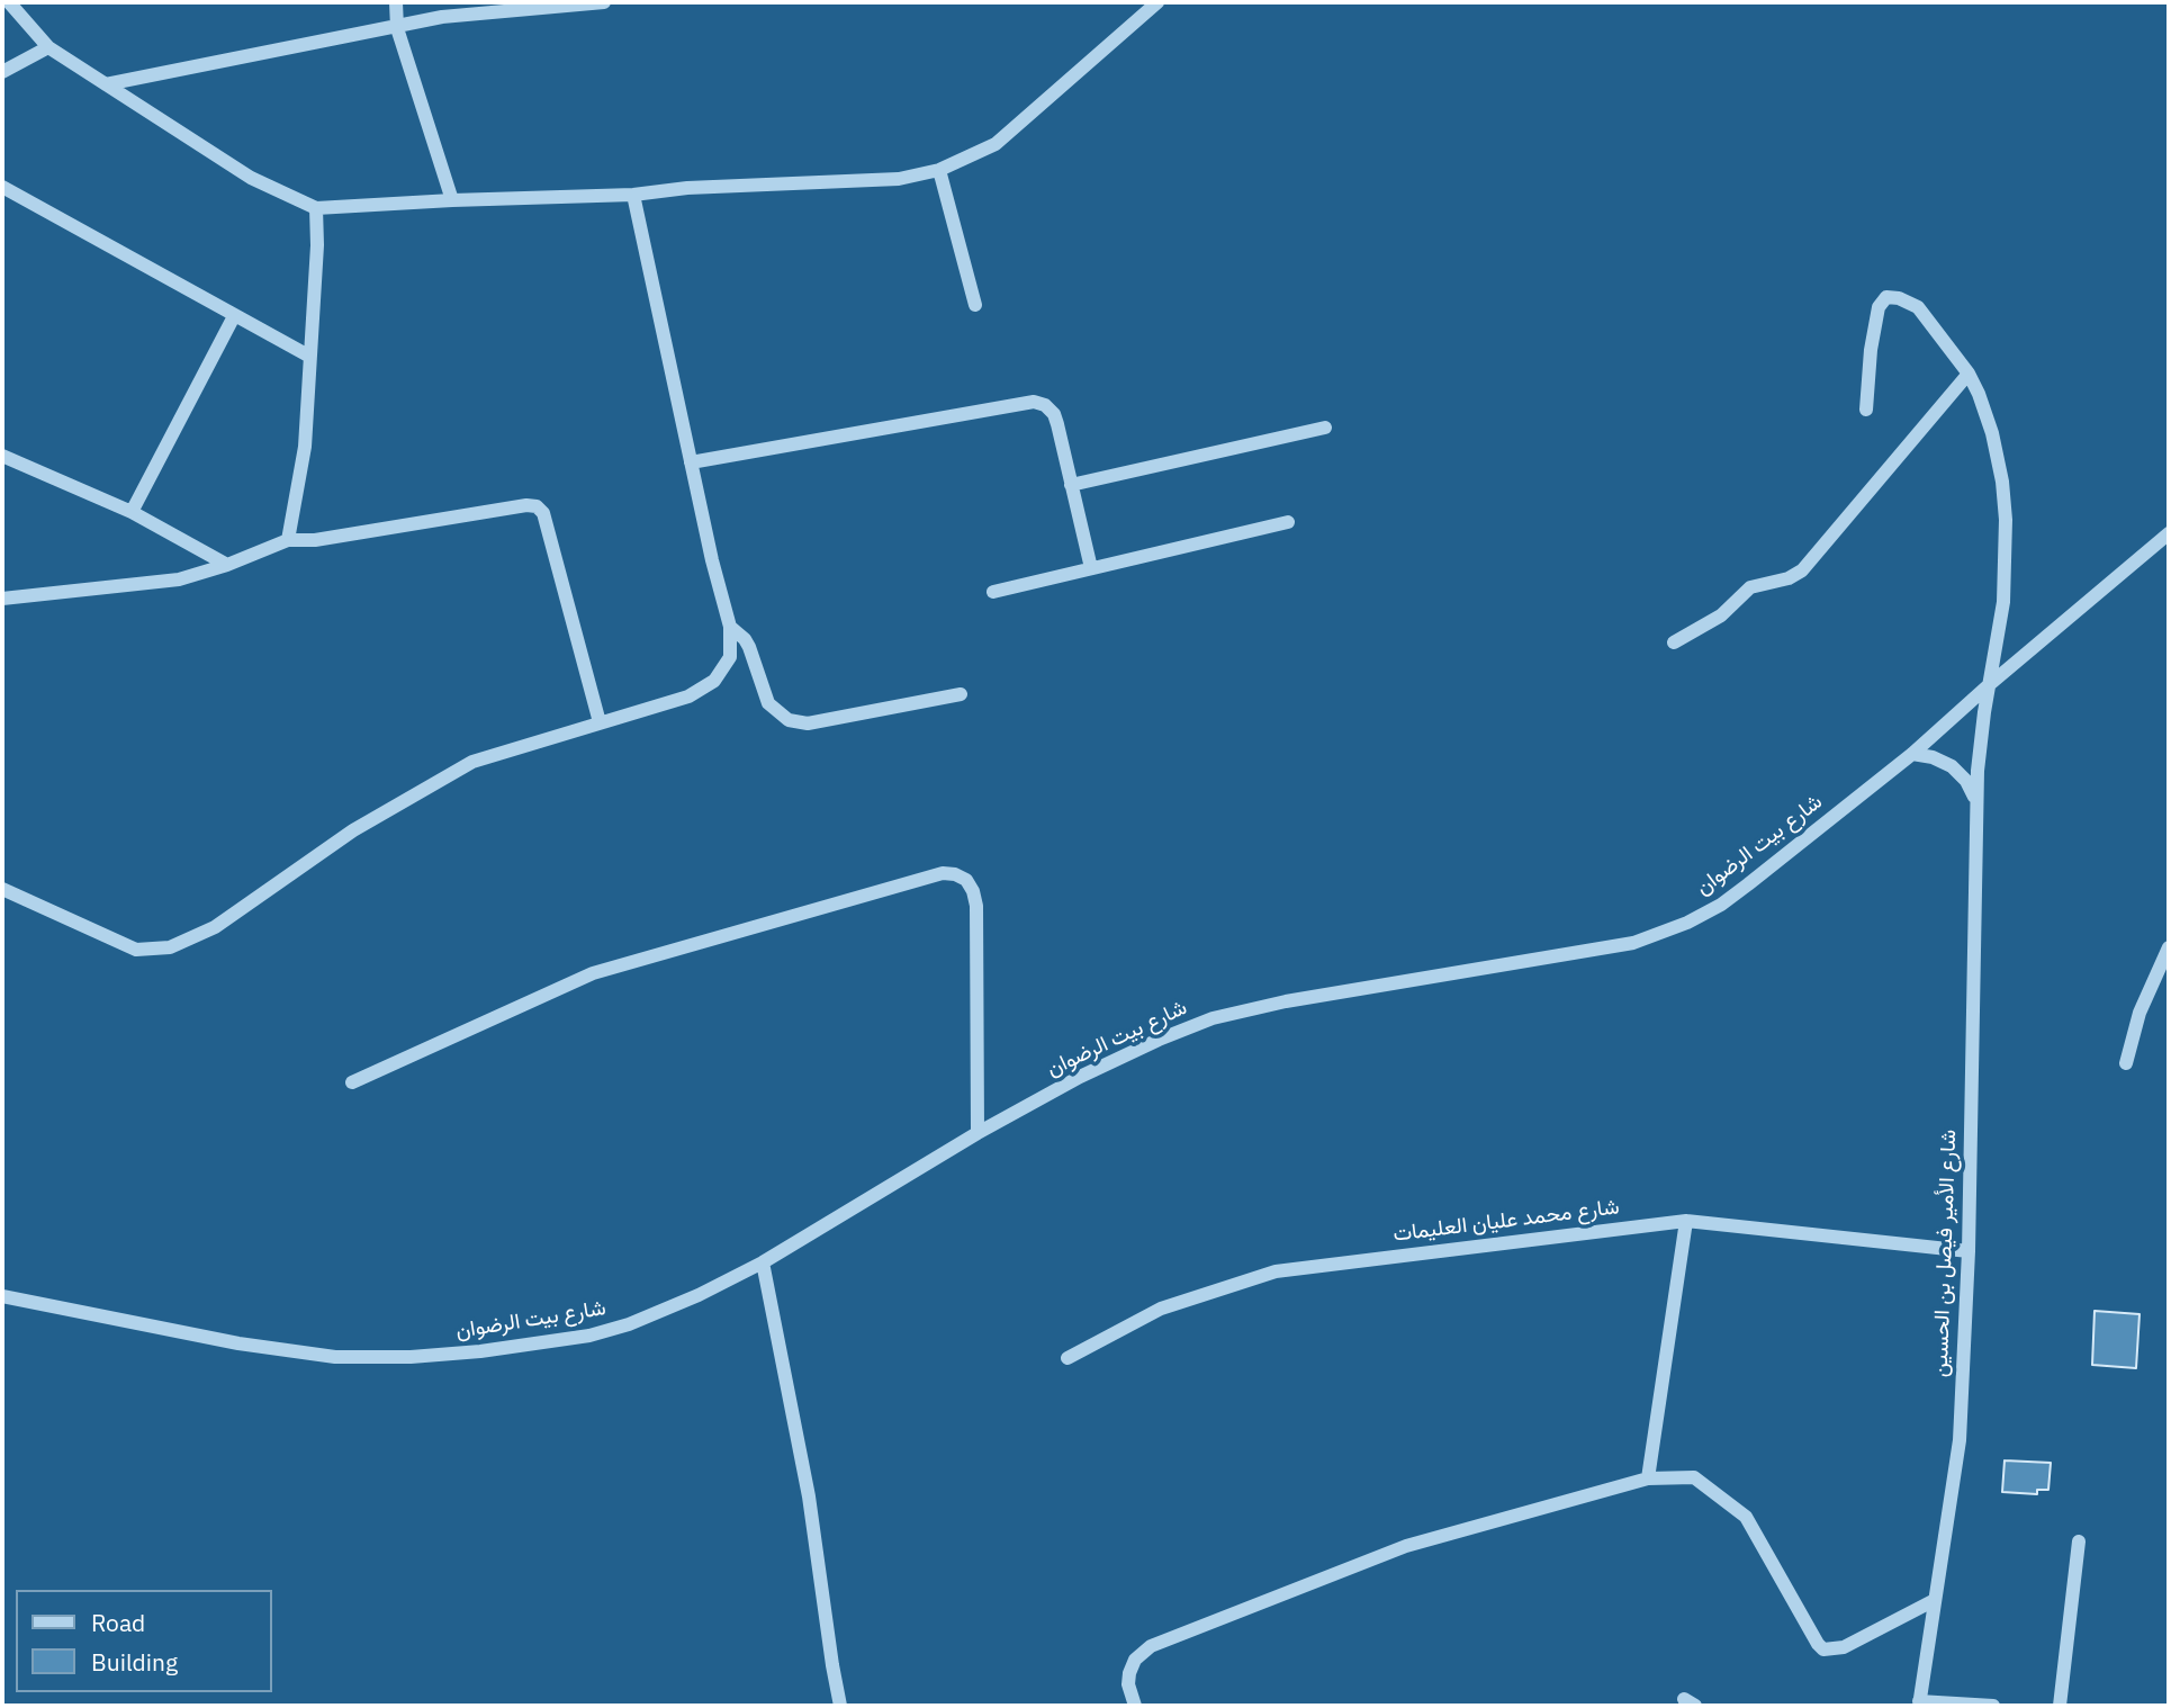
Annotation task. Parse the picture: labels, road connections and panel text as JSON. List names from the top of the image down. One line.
{"streets":{"street":["شارع بيت الرضوان","شارع محمد عليان العليمات","شارع الأمير فيصل بن الحسين"]},"crossings":[["شارع بيت الرضوان","شارع الأمير فيصل بن الحسين"],["شارع محمد عليان العليمات","شارع الأمير فيصل بن الحسين"]],"legend":["Road","Building"]}
